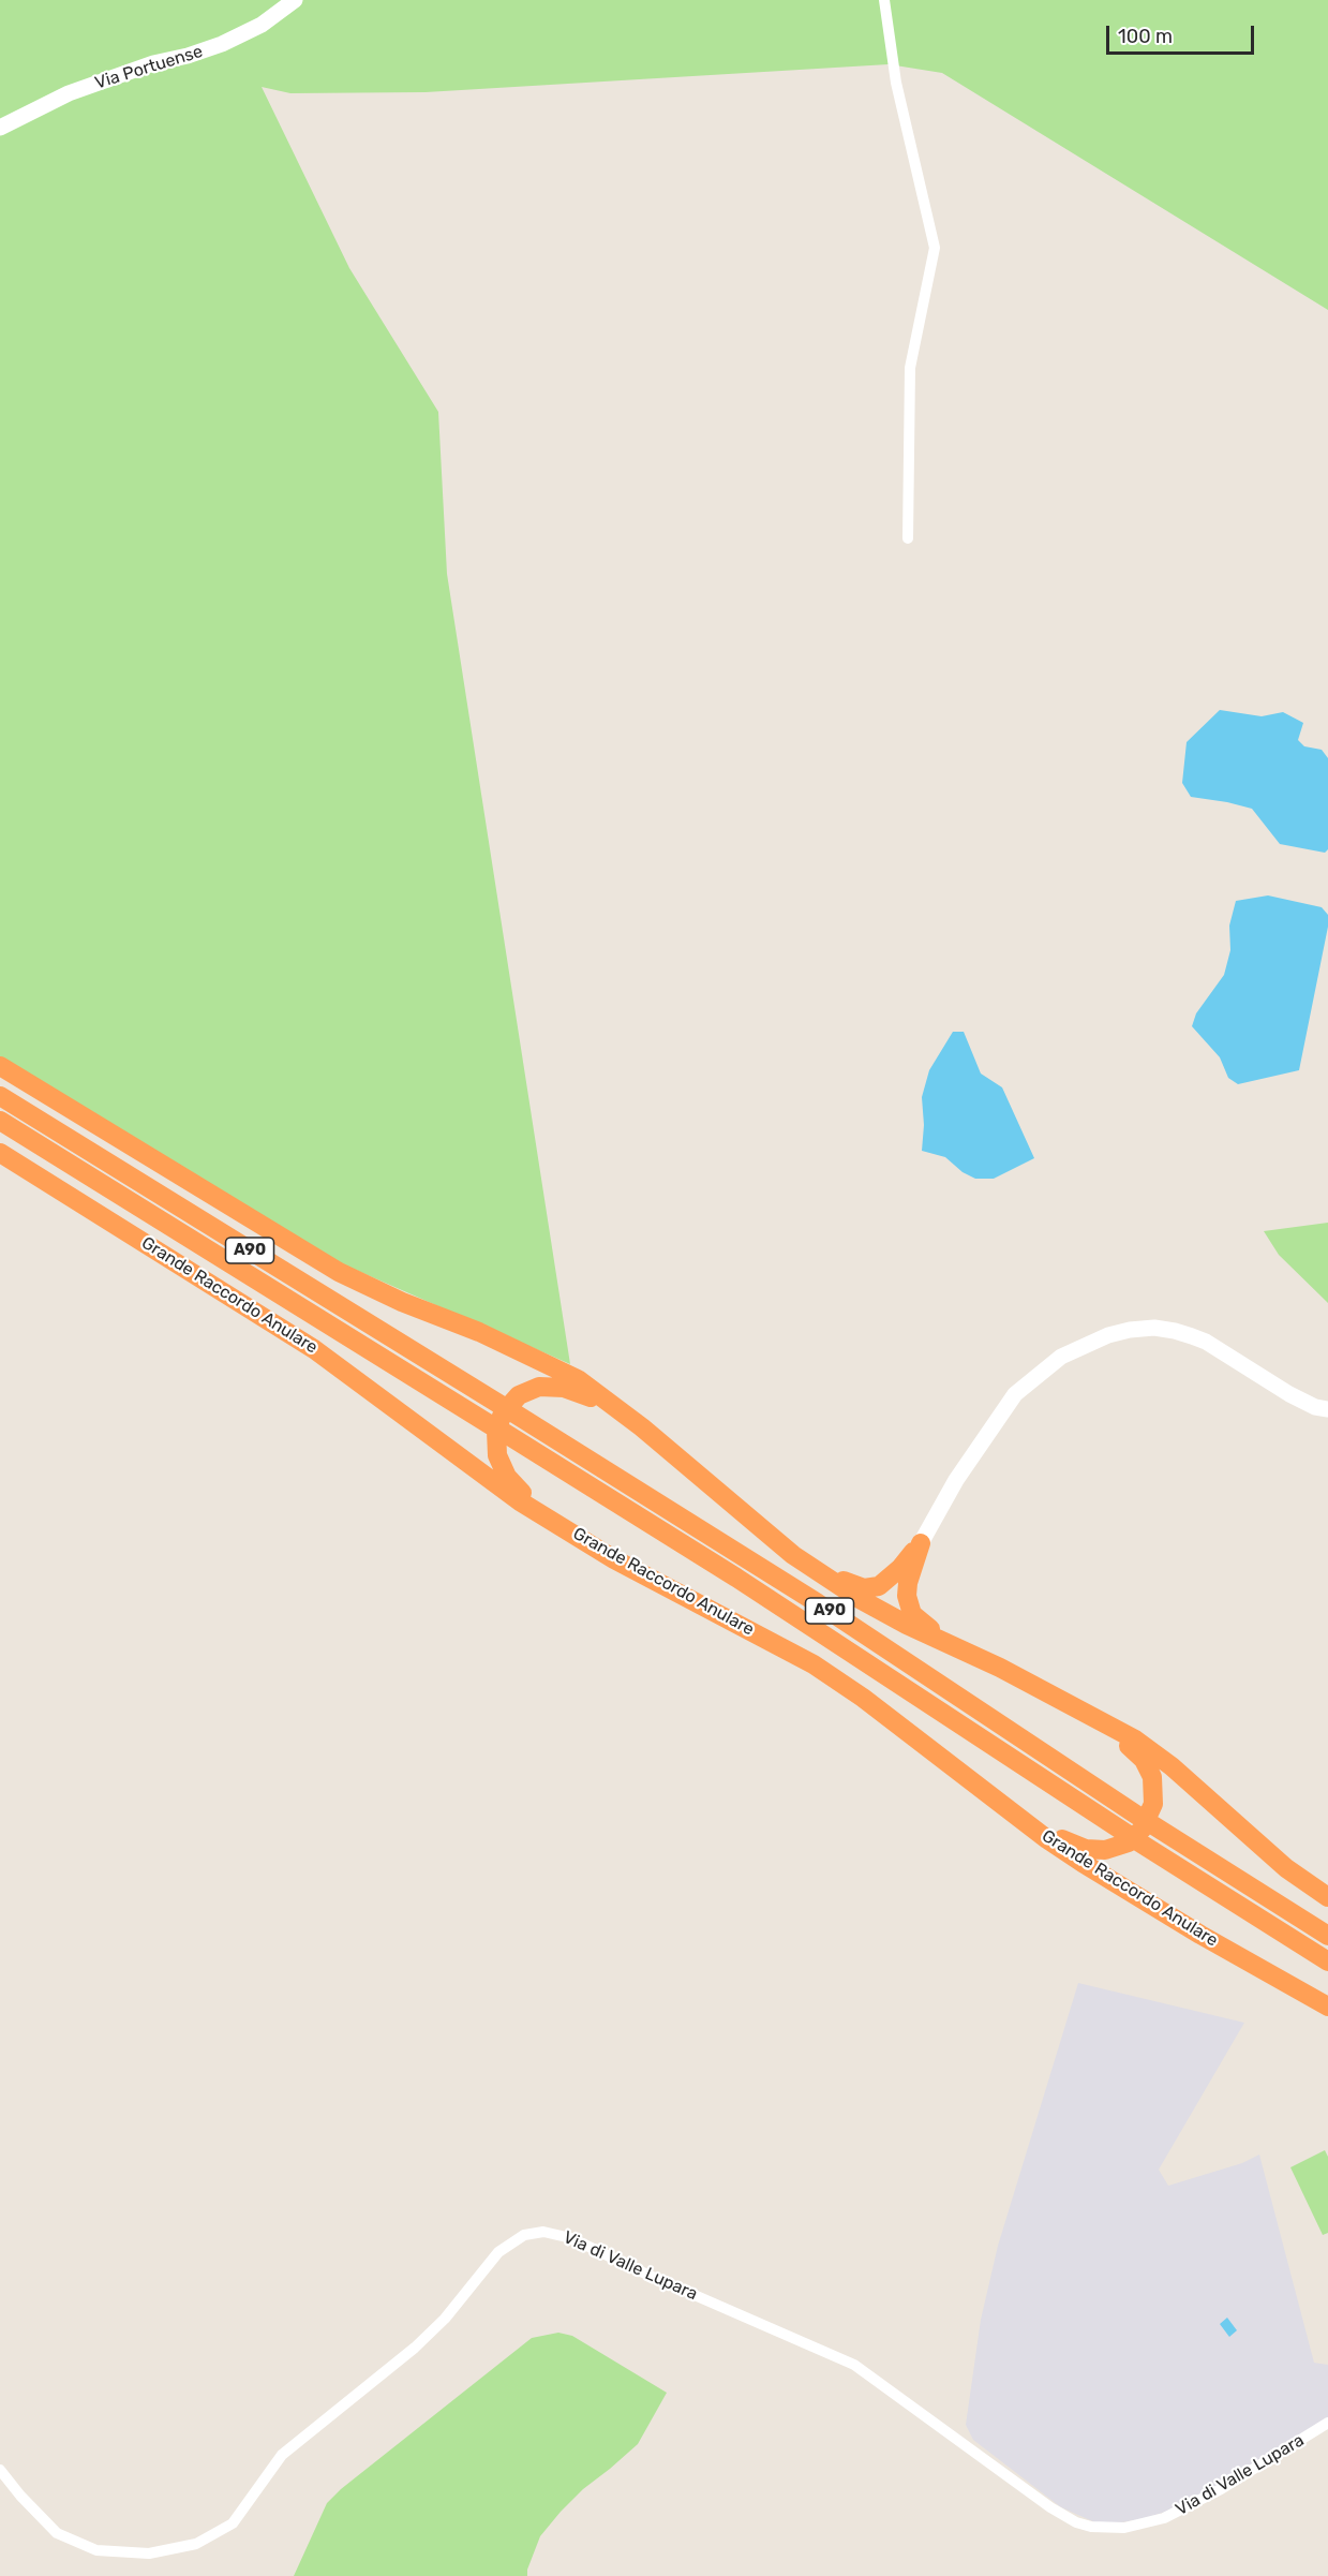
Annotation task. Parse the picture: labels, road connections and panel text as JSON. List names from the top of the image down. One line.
{"streets":{"highway":["A90","Grande Raccordo Anulare"],"street":["Via Portuense","Via di Valle Lupara"]},"scale_bar":"100 m"}
